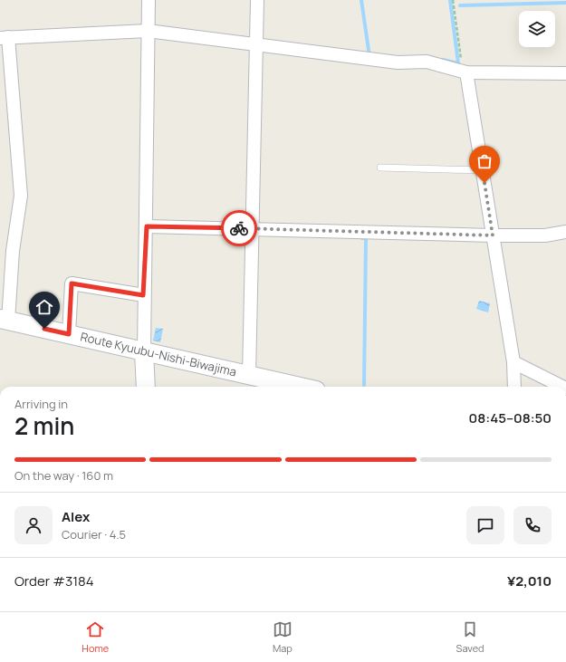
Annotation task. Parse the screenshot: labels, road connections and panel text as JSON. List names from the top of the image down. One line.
{"streets":{"main road":["Route Kyuubu-Nishi-Biwajima"]},"page":{"heading":["2 min","Arriving in","08:45–08:50"],"panel":["Alex","Courier · 4.5","Order #3184","¥2,010"],"bar":"On the way · 160 m","tabs":["Home","Map","Saved"]}}
